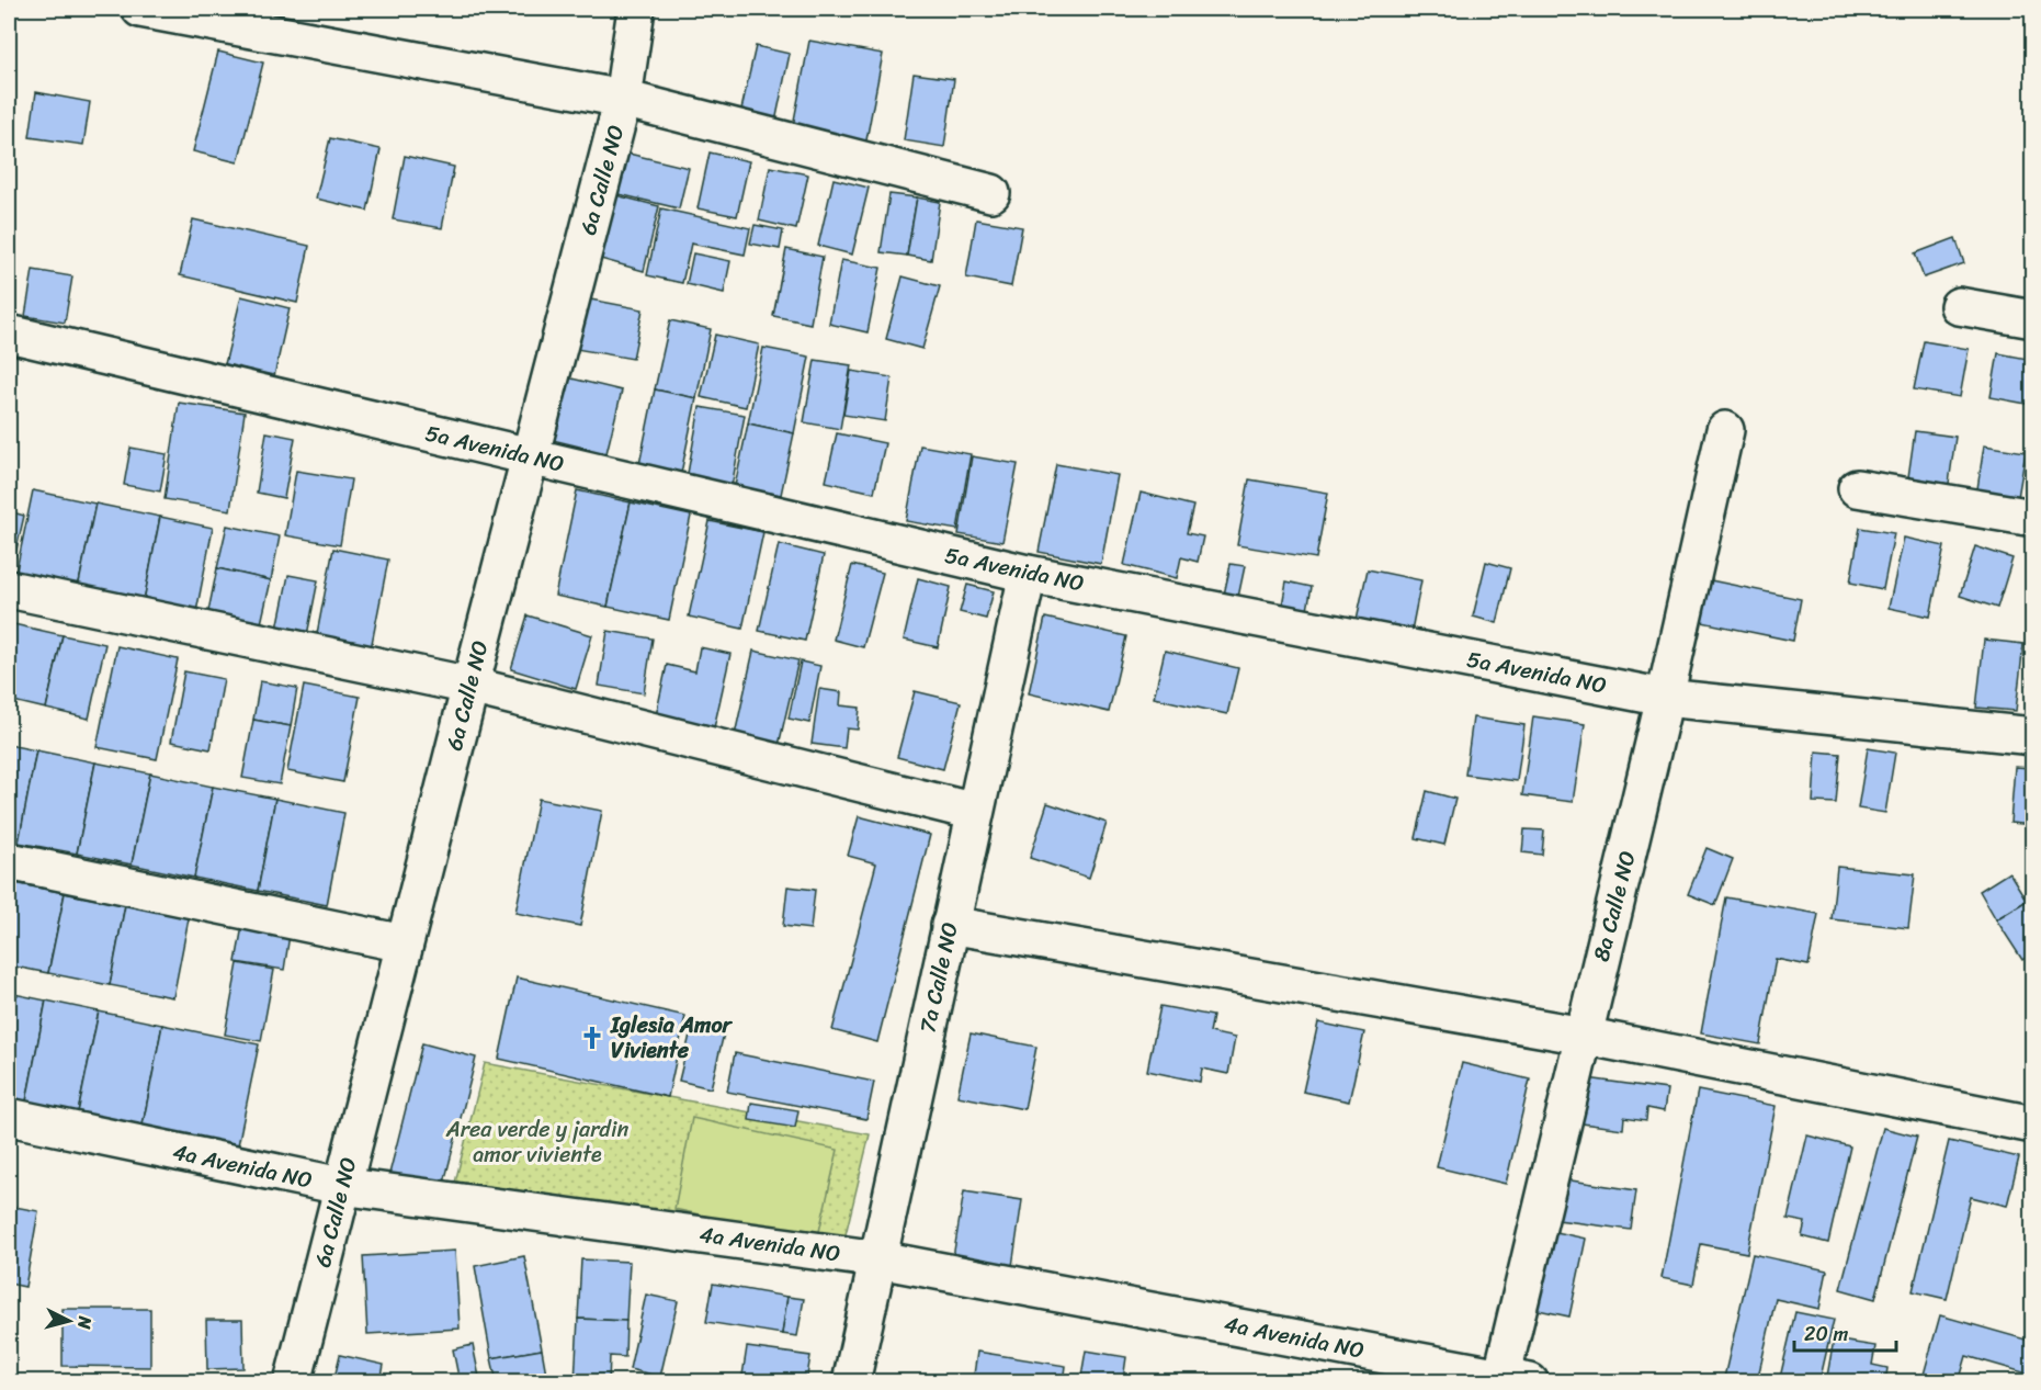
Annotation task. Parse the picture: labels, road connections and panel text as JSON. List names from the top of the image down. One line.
{"streets":{"street":["6a Calle NO","5a Avenida NO","8a Calle NO","7a Calle NO","4a Avenida NO"]},"crossings":[["6a Calle NO","5a Avenida NO"],["6a Calle NO","4a Avenida NO"],["5a Avenida NO","8a Calle NO"],["5a Avenida NO","7a Calle NO"],["8a Calle NO","4a Avenida NO"],["7a Calle NO","4a Avenida NO"]],"parks":["Area verde y jardin amor viviente"],"places":{"church":["Iglesia Amor Viviente"]},"scale_bar":"20 m","north":"right"}
